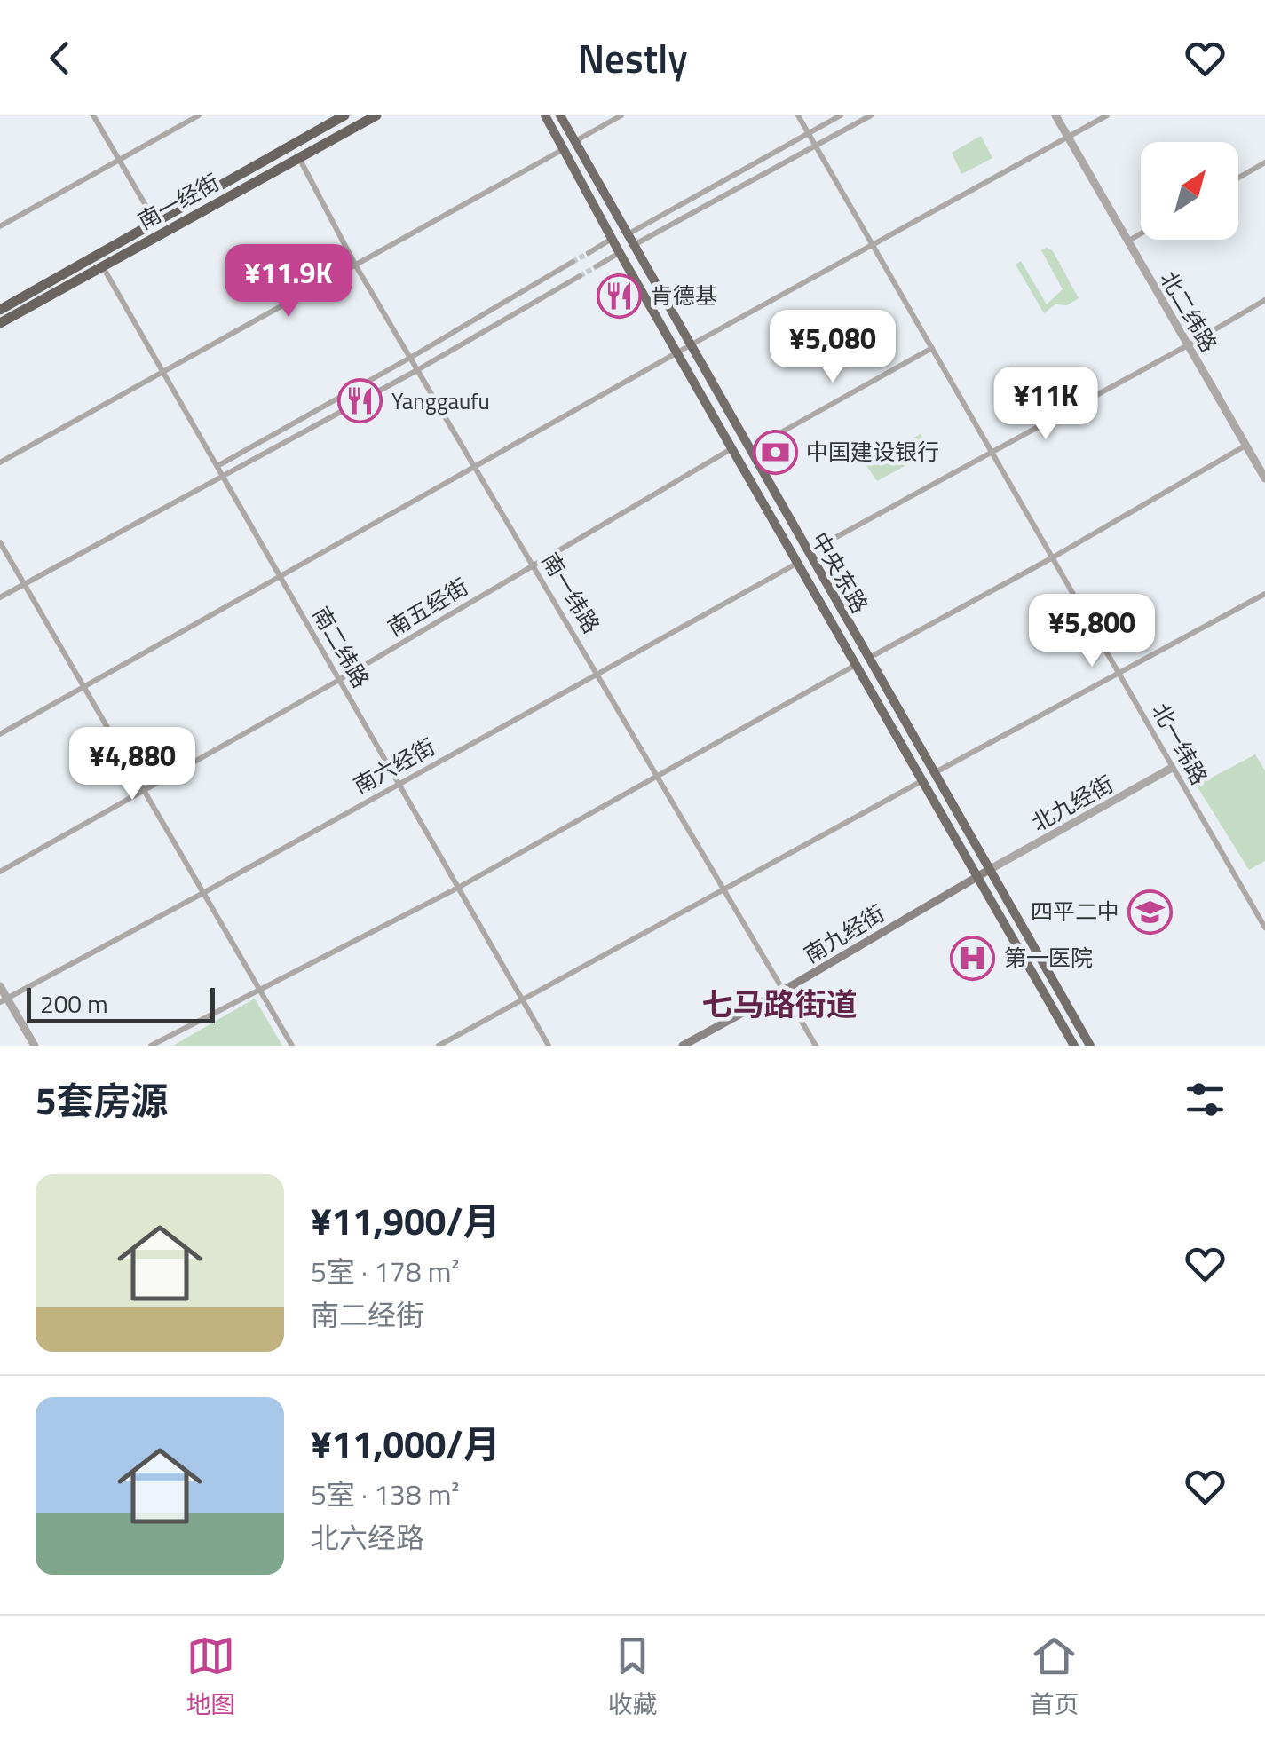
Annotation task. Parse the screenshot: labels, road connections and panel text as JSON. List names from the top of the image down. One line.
{"streets":{"highway":["南一经街"],"main road":["中央东路","南九经街"],"street":["北二纬路","南一纬路","南五经街","南二纬路","北一纬路","南六经街","北九经街"]},"crossings":[["南一经街","南一纬路"],["南一经街","南二纬路"],["中央东路","南五经街"],["中央东路","南六经街"],["中央东路","北九经街"],["中央东路","南九经街"],["南一纬路","南五经街"],["南一纬路","南六经街"],["南一纬路","南九经街"],["南五经街","南二纬路"],["南二纬路","南六经街"],["北一纬路","北九经街"],["北九经街","南九经街"]],"districts":["七马路街道"],"places":{"restaurant":["肯德基","Yanggaufu"],"bank":["中国建设银行"],"school or university":["四平二中"],"hospital":["第一医院"]},"scale_bar":"200 m","north":"top right","page":{"header":"Nestly","price":["¥11.9K","¥5,080","¥11K","¥5,800","¥4,880"],"scale":"200 m","heading":"5套房源","list":[{"name":"¥11,900/月","note":"5室 · 178 m² · 南二经街"},{"name":"¥11,000/月","note":"5室 · 138 m² · 北六经路"}],"tabs":["地图","收藏","首页"]}}
